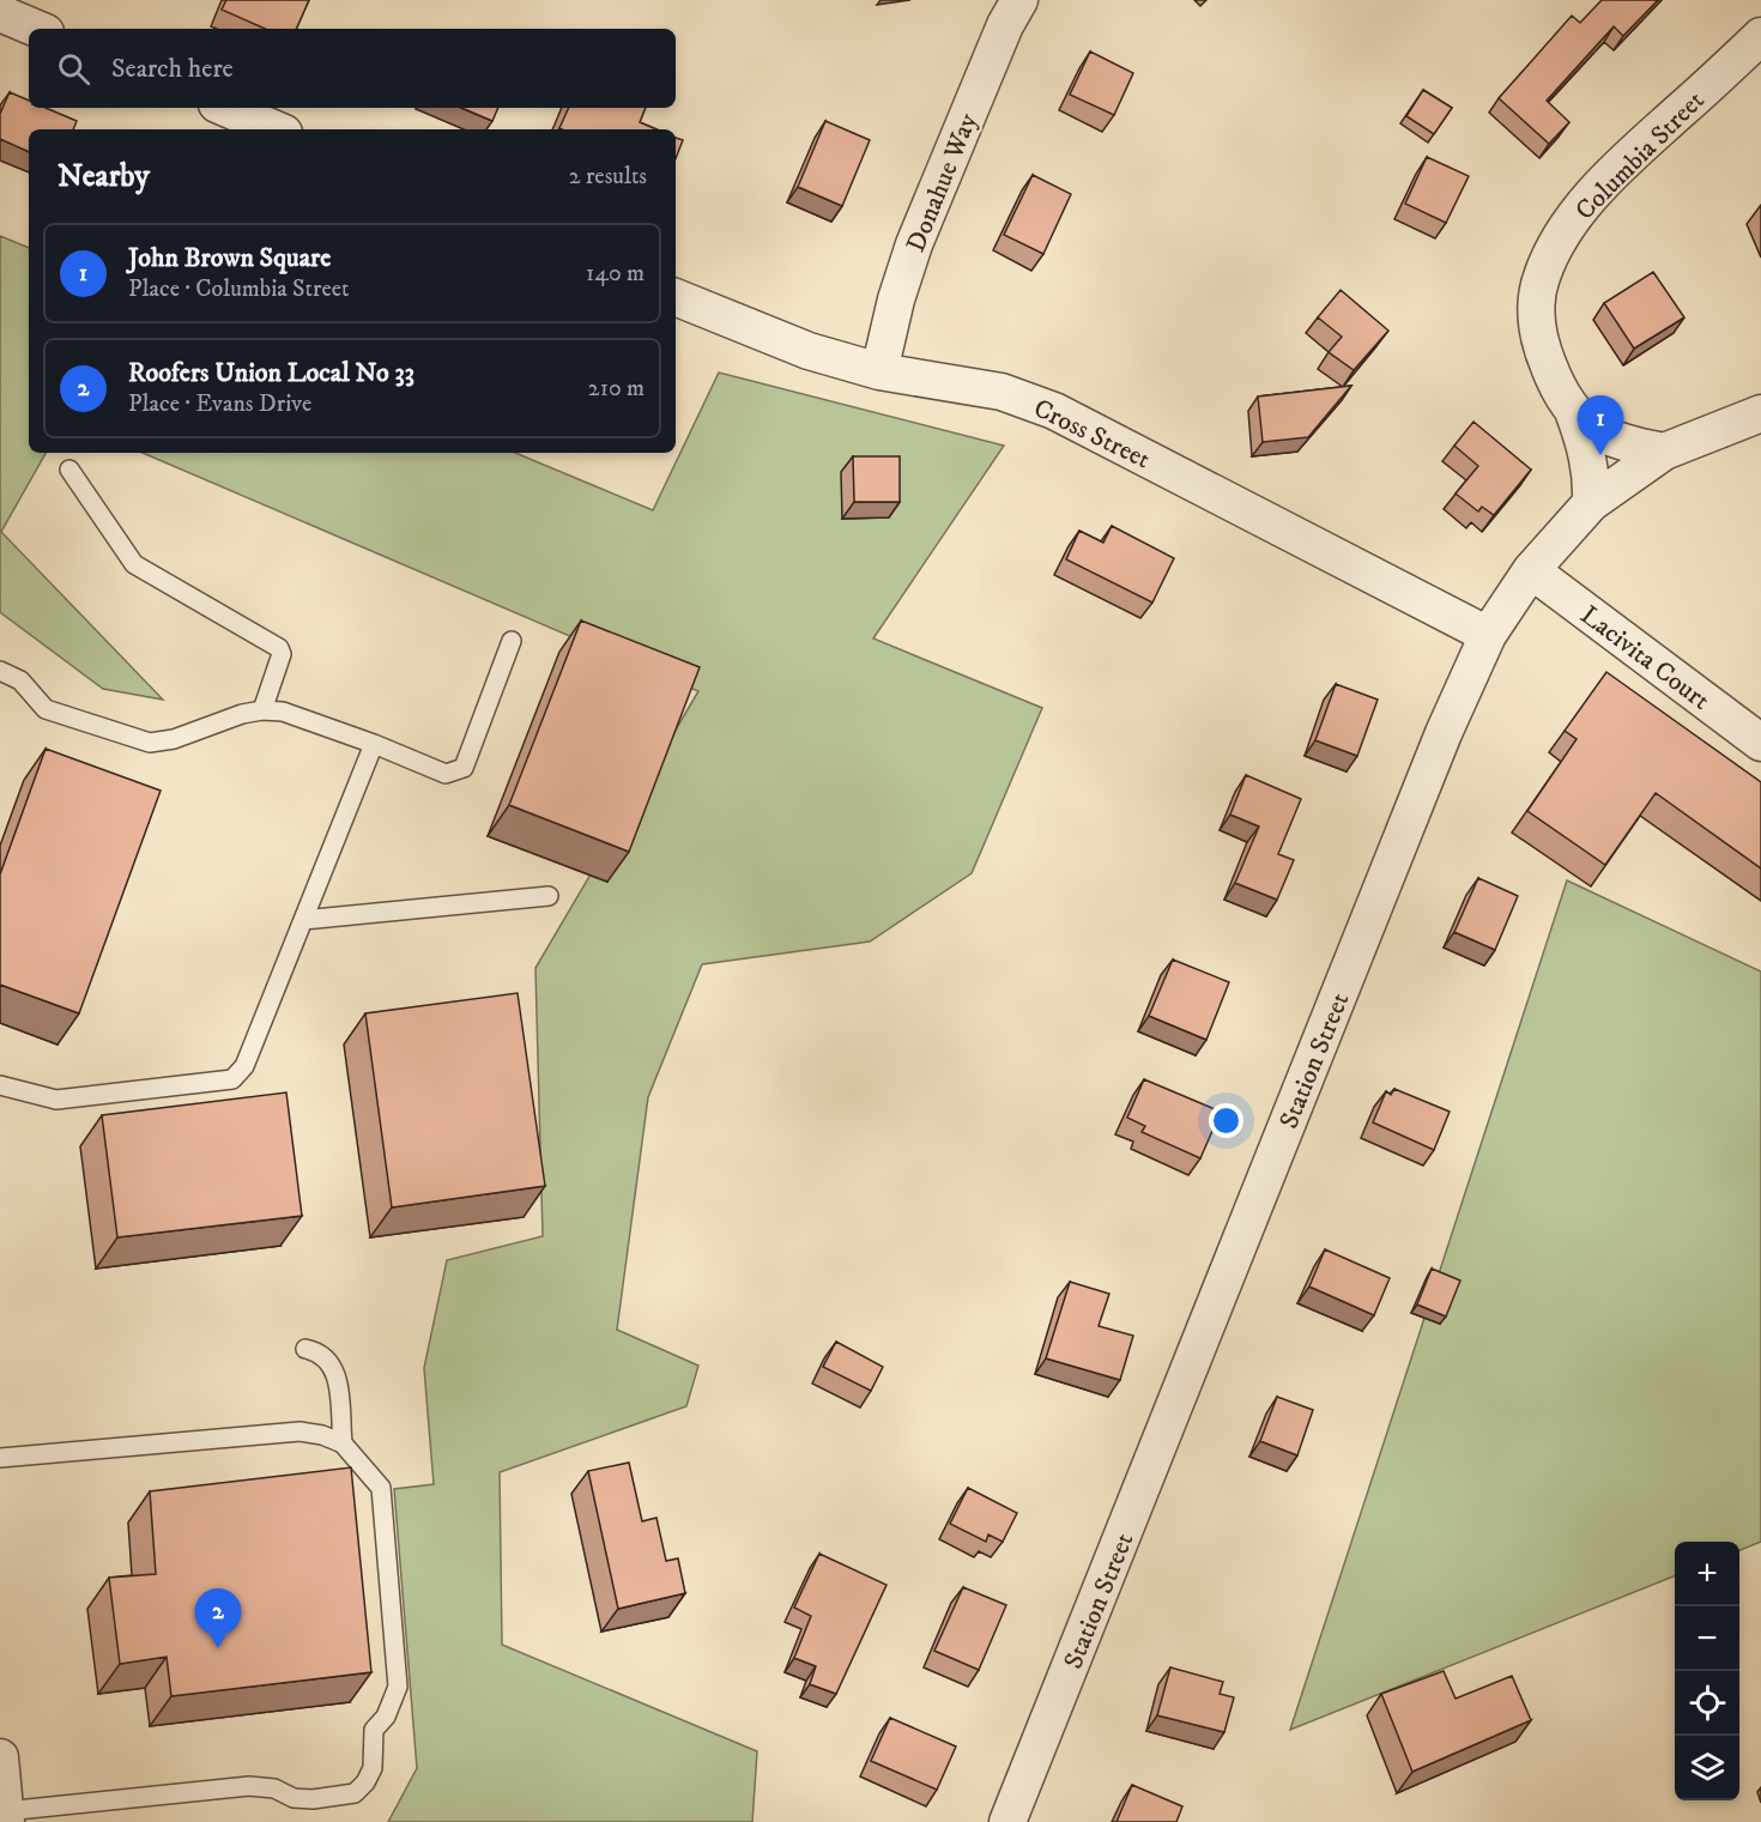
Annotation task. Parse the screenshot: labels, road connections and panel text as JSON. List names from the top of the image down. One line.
{"streets":{"street":["Columbia Street","Donahue Way","Cross Street","Lacivita Court","Station Street"]},"crossings":[["Columbia Street","Station Street"],["Donahue Way","Cross Street"],["Cross Street","Station Street"],["Lacivita Court","Station Street"]],"page":{"search":"Search here","heading":["Nearby","2 results"],"list":[{"mark":"1","name":"John Brown Square","note":"Place · Columbia Street","value":"140 m"},{"mark":"2","name":"Roofers Union Local No 33","note":"Place · Evans Drive","value":"210 m"}],"pins":["1","2"],"map_buttons":["+","−"]}}
